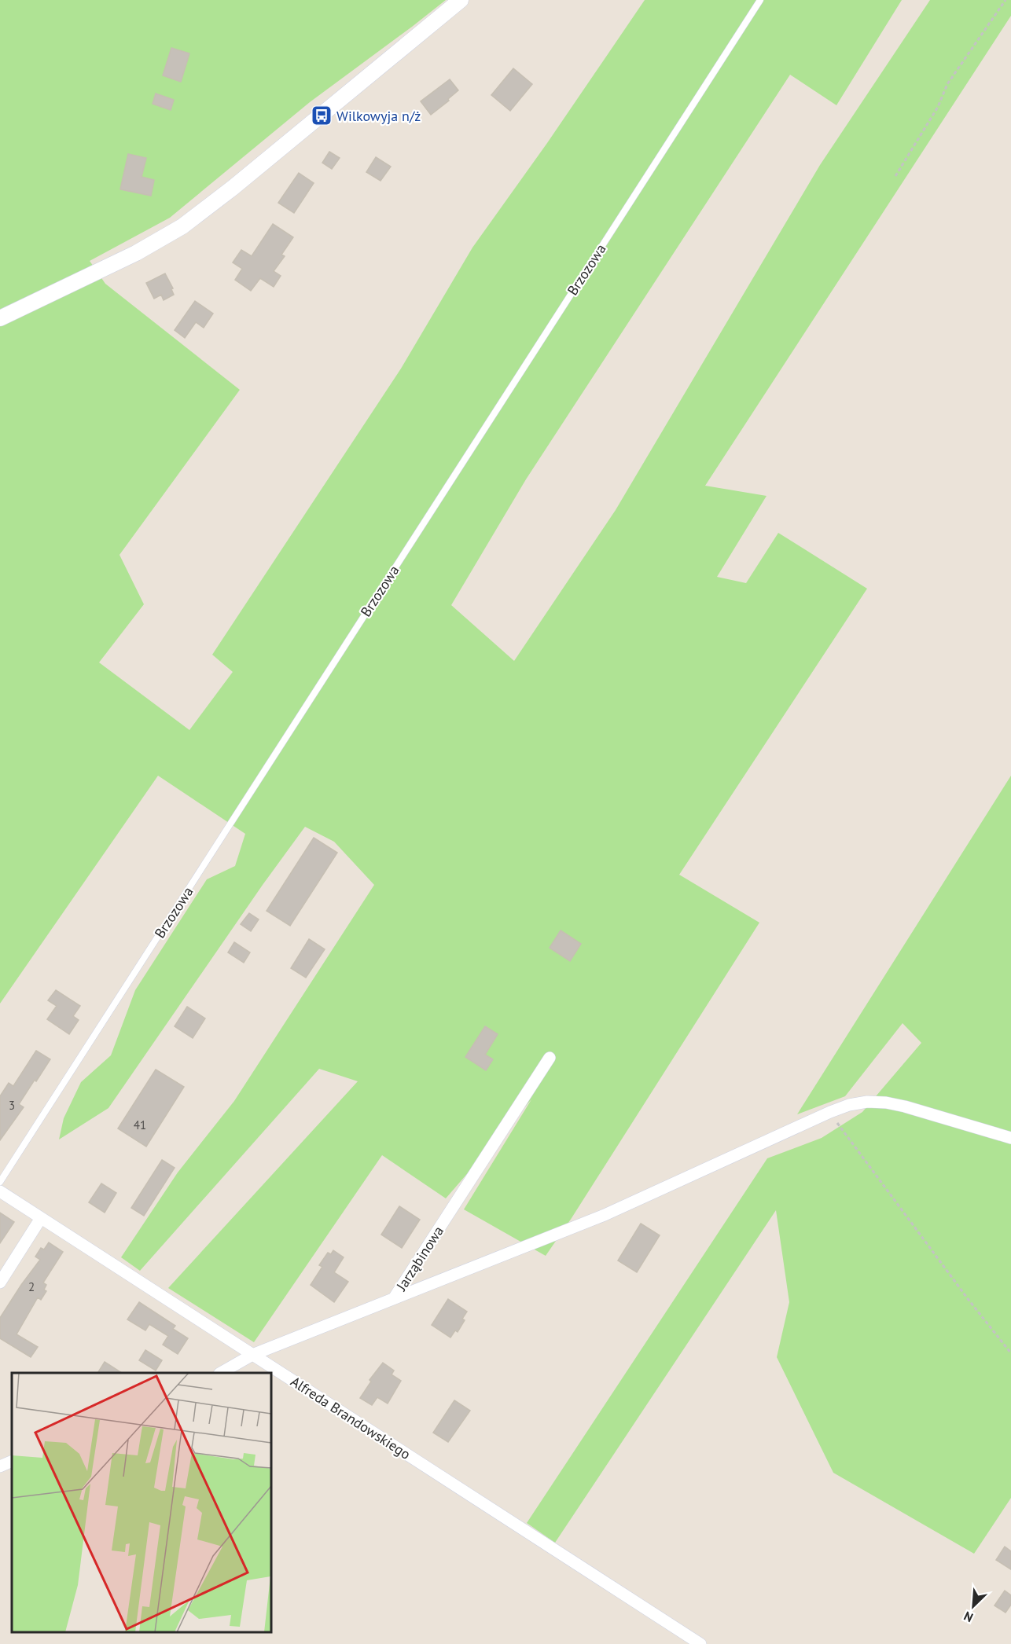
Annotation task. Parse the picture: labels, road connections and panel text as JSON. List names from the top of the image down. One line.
{"streets":{"street":["Jarząbinowa","Alfreda Brandowskiego"],"lane":["Brzozowa"]},"crossings":[["Jarząbinowa","Alfreda Brandowskiego"]],"places":{"bus stop":["Wilkowyja n/ż"]},"house_numbers":["3","41","2"],"north":"bottom left"}
